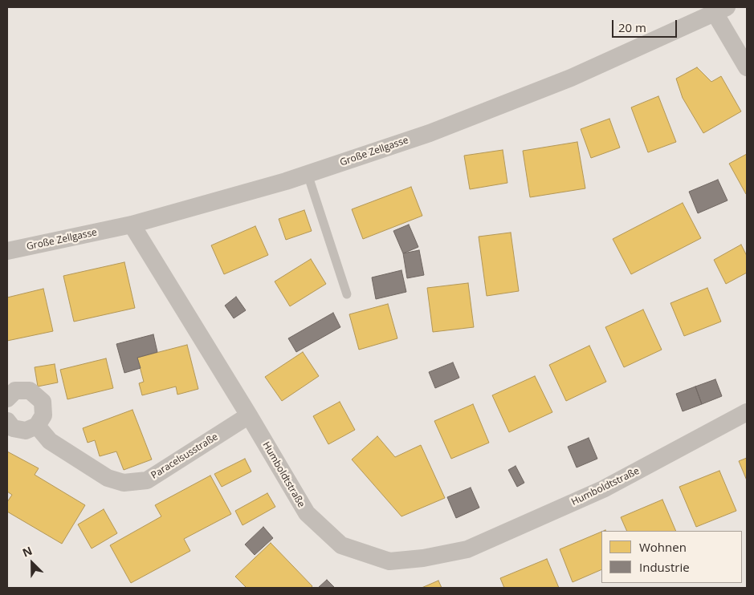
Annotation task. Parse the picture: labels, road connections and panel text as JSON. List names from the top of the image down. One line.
{"streets":{"street":["Große Zellgasse","Paracelsusstraße","Humboldtstraße"]},"crossings":[["Große Zellgasse","Humboldtstraße"],["Paracelsusstraße","Humboldtstraße"]],"legend":["Wohnen","Industrie"],"scale_bar":"20 m","north":"top left"}
